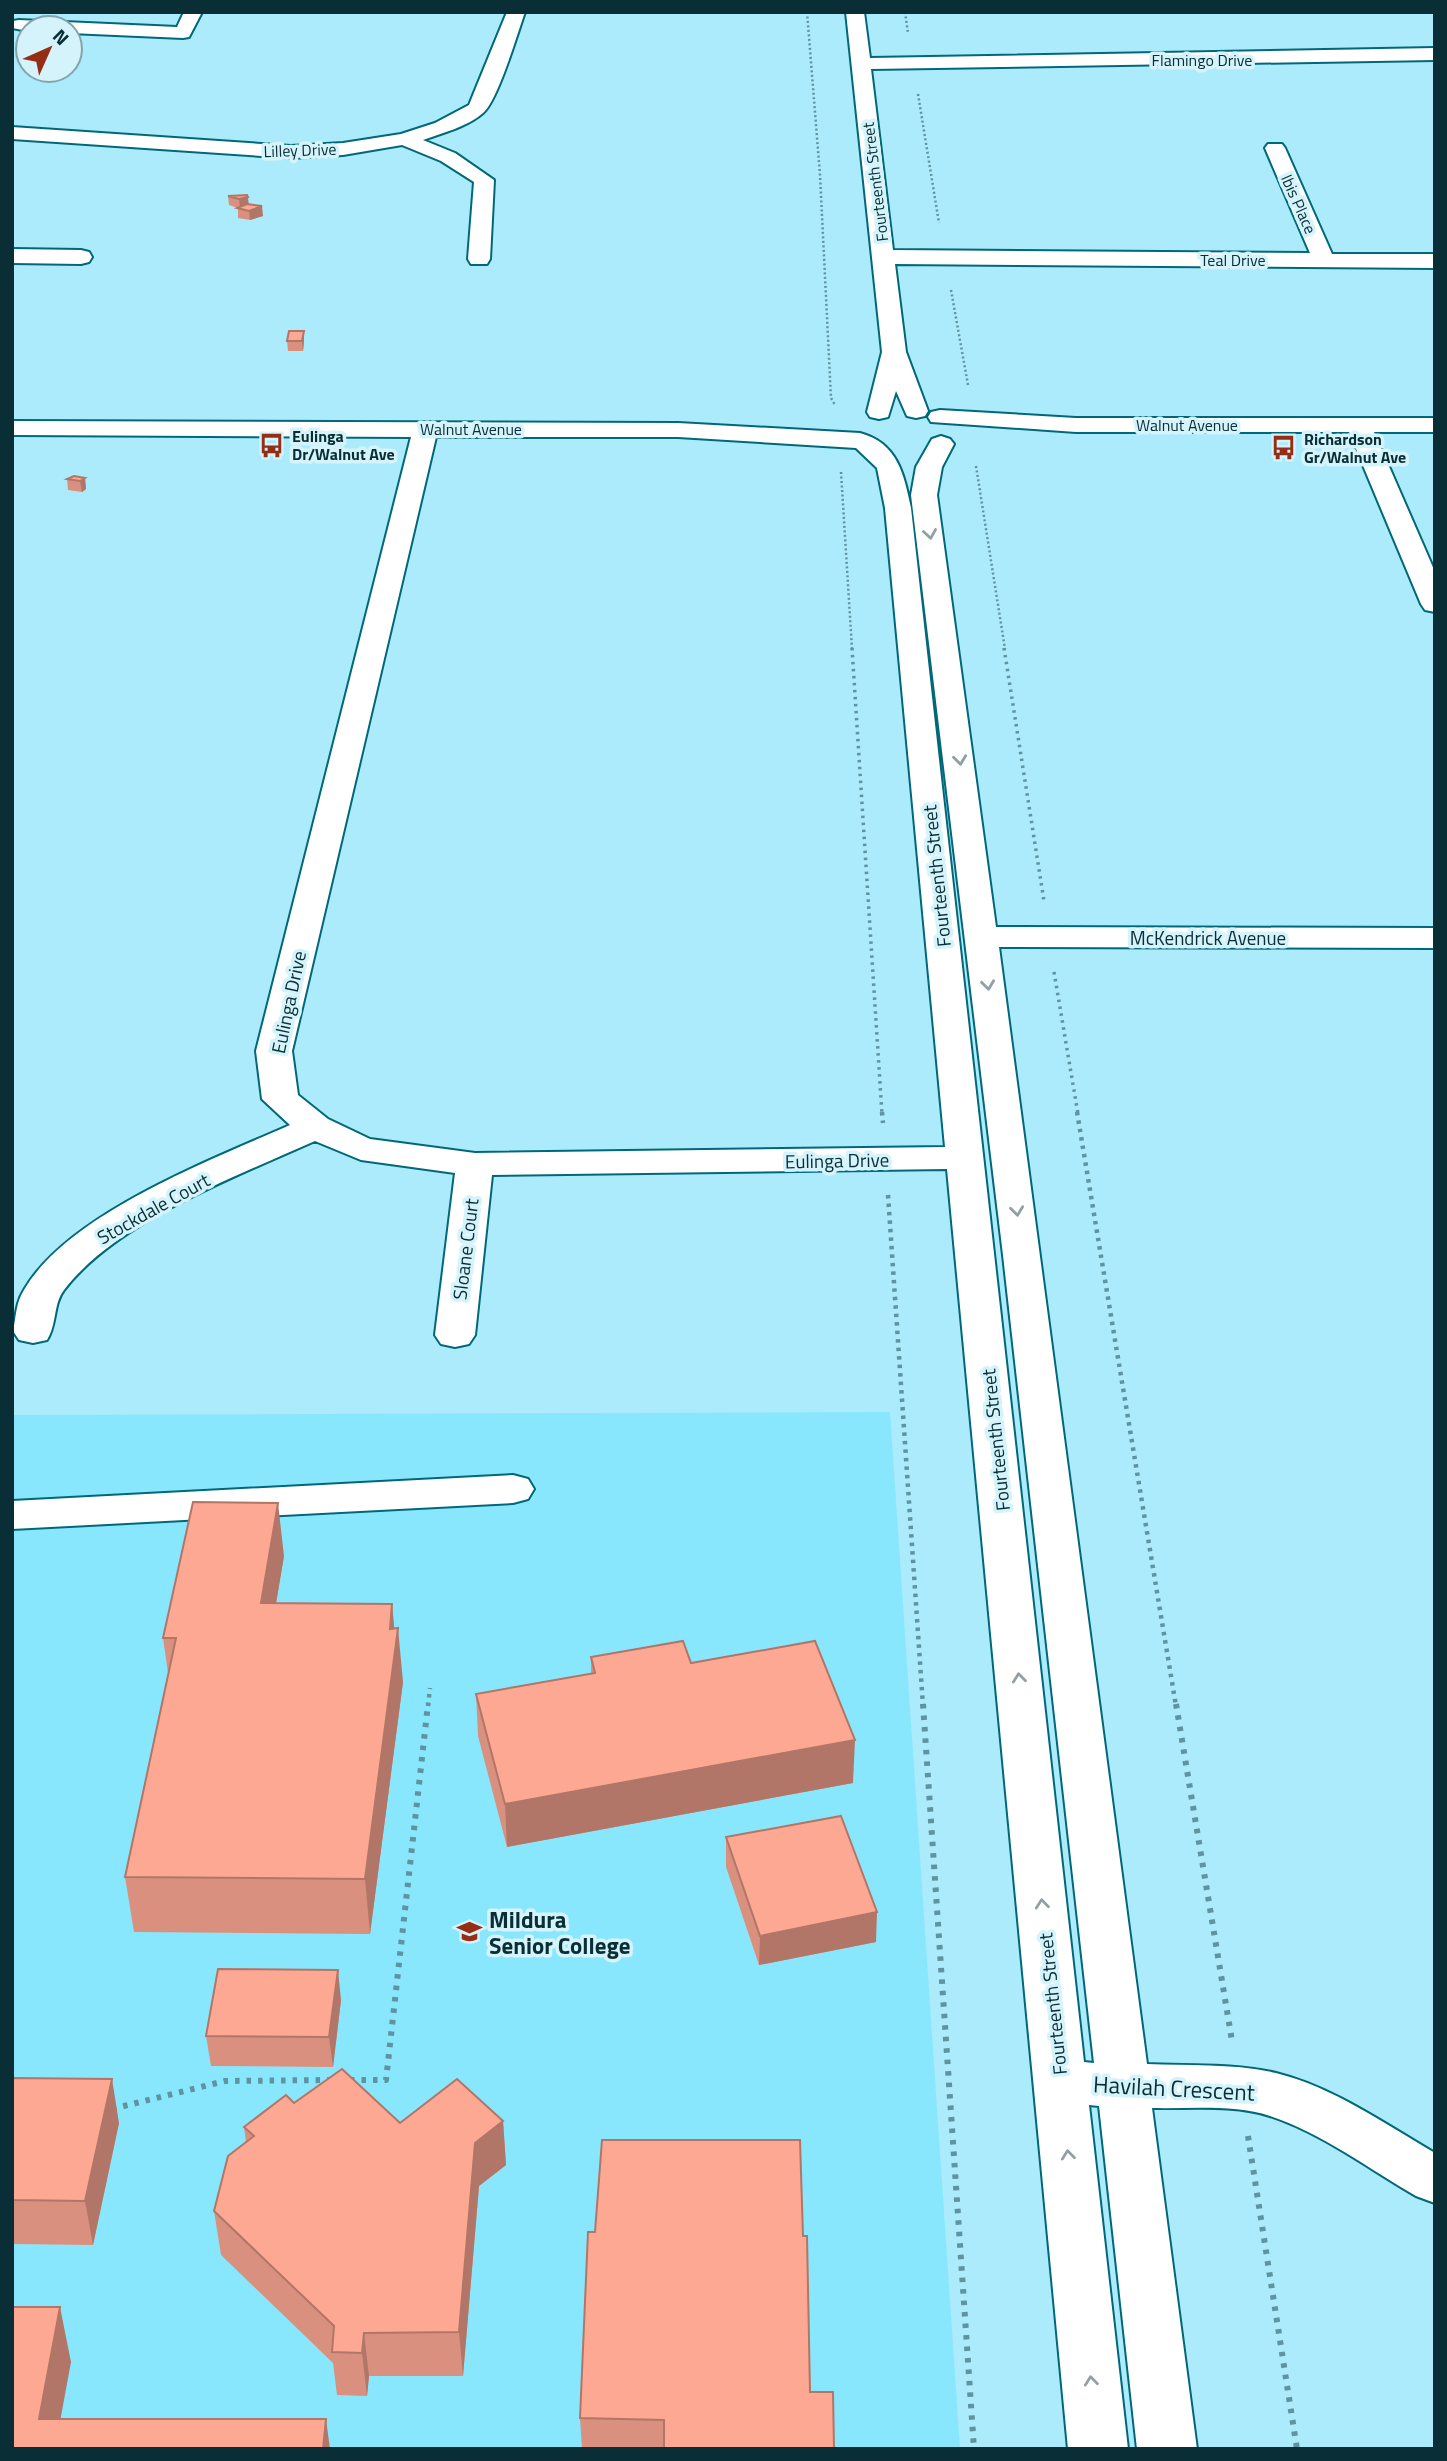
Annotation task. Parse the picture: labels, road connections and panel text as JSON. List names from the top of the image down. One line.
{"streets":{"street":["Flamingo Drive","Lilley Drive","Fourteenth Street","Ibis Place","Teal Drive","Walnut Avenue","McKendrick Avenue","Eulinga Drive","Stockdale Court","Sloane Court","Havilah Crescent"]},"crossings":[["Flamingo Drive","Fourteenth Street"],["Fourteenth Street","Teal Drive"],["Fourteenth Street","Walnut Avenue"],["Fourteenth Street","McKendrick Avenue"],["Fourteenth Street","Eulinga Drive"],["Fourteenth Street","Havilah Crescent"],["Ibis Place","Teal Drive"],["Walnut Avenue","Eulinga Drive"],["Eulinga Drive","Stockdale Court"],["Eulinga Drive","Sloane Court"]],"places":{"bus stop":["Eulinga Dr/Walnut Ave","Richardson Gr/Walnut Ave"],"school or university":["Mildura Senior College"]},"north":"top right"}
